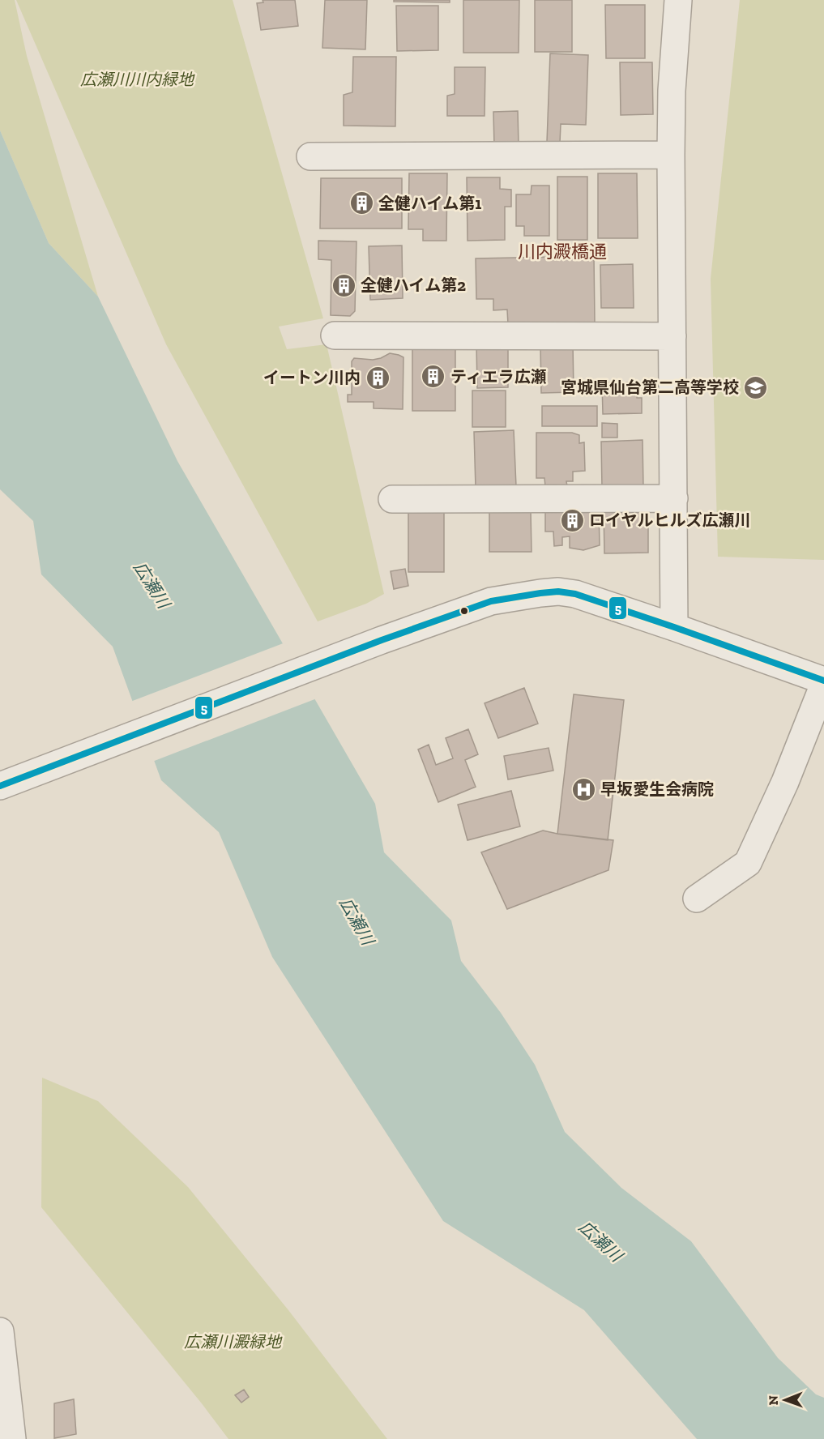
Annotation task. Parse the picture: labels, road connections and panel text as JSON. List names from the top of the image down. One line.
{"districts":["川内澱橋通"],"water":["広瀬川"],"parks":["広瀬川川内緑地","広瀬川澱緑地"],"places":{"building":["全健ハイム第1","全健ハイム第2","ティエラ広瀬","イートン川内","ロイヤルヒルズ広瀬川"],"school or university":["宮城県仙台第二高等学校"],"hospital":["早坂愛生会病院"]},"lines":["transit line 5"],"north":"left"}
